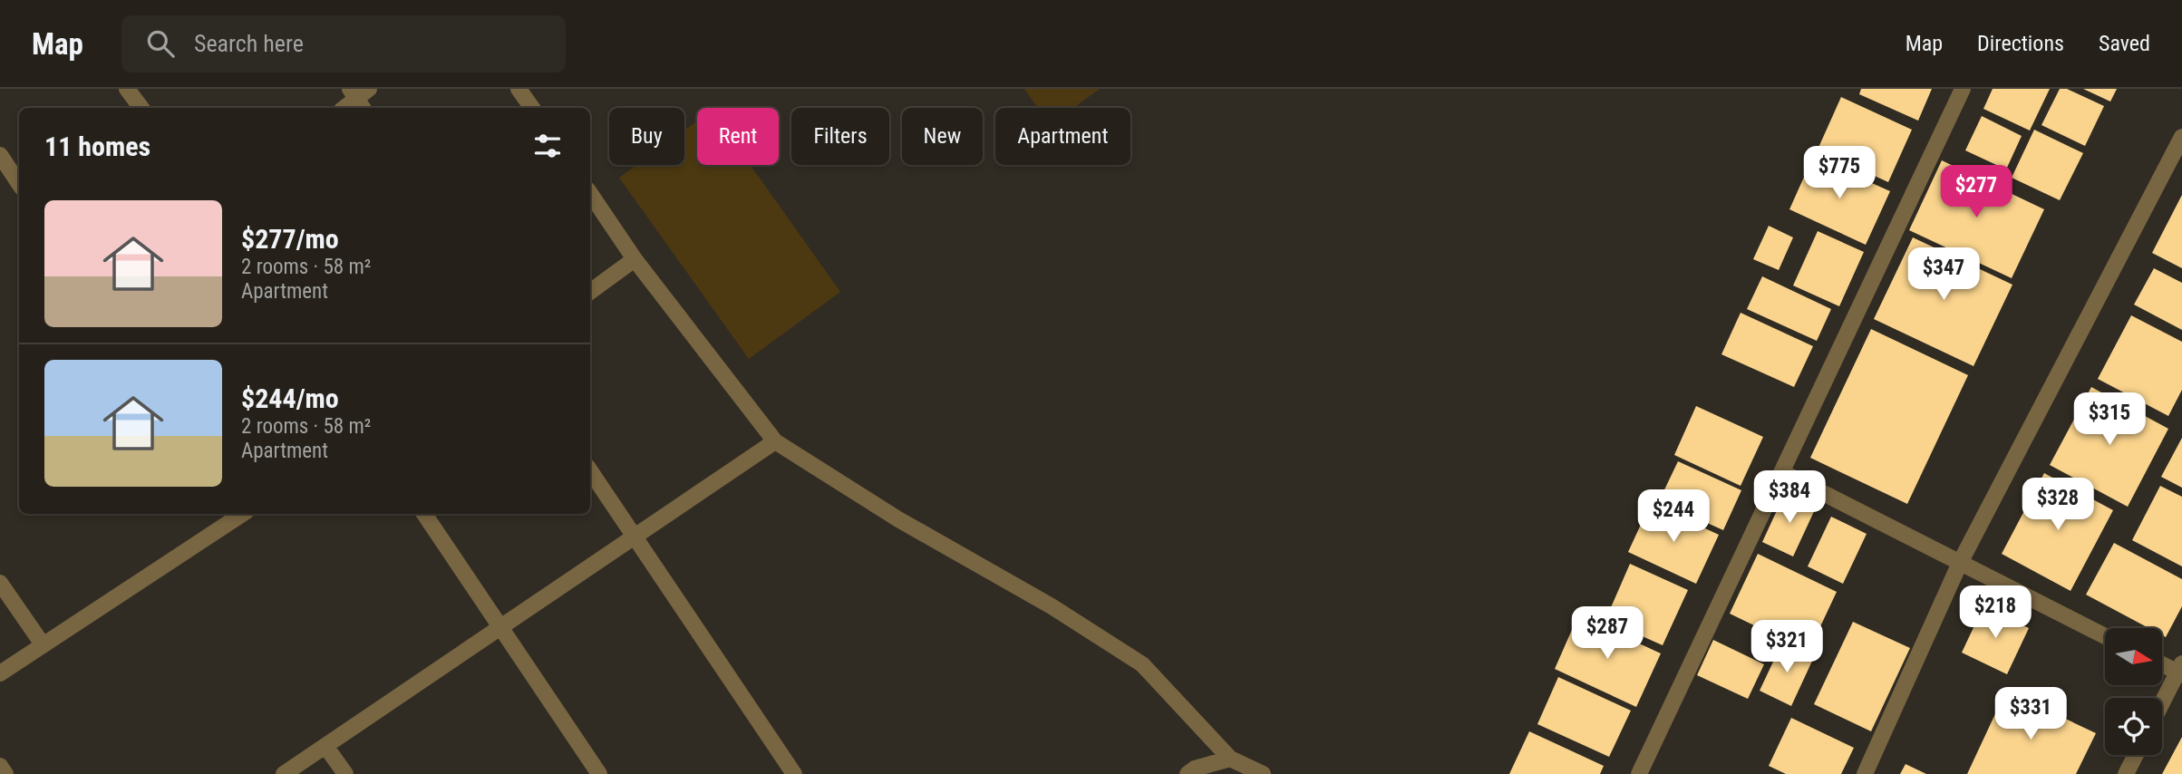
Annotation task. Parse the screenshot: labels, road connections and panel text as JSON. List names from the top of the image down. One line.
{"north":"right","page":{"header":"Map","search":"Search here","nav":["Map","Directions","Saved"],"chip":["Buy","Rent","Filters","New","Apartment"],"heading":"11 homes","price":["$775","$277","$347","$315","$384","$328","$244","$218","$287","$321","$331"],"list":[{"name":"$277/mo","note":"2 rooms · 58 m² · Apartment"},{"name":"$244/mo","note":"2 rooms · 58 m² · Apartment"}]}}
